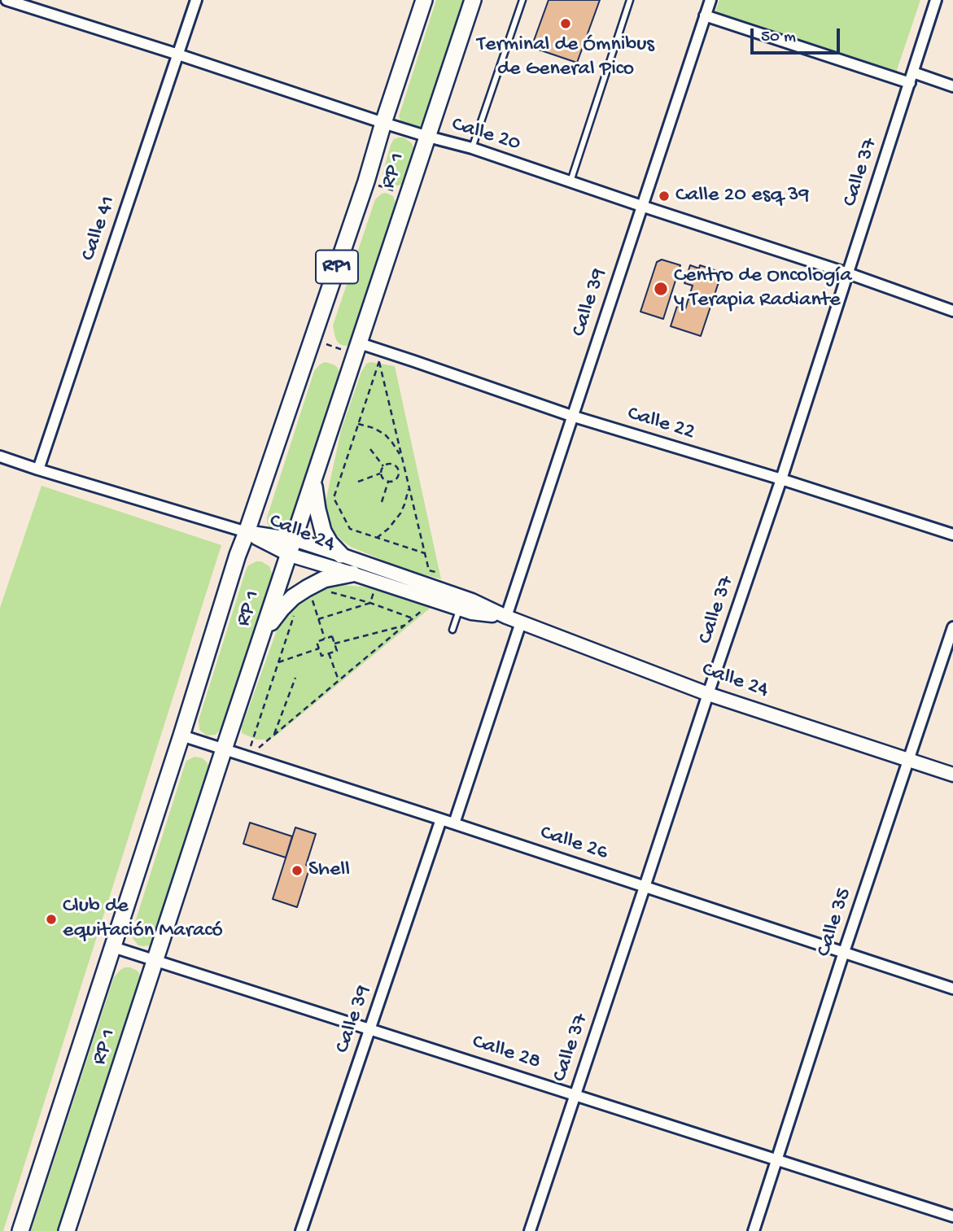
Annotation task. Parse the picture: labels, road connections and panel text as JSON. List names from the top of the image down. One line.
{"streets":{"main road":["RP 1","RP1"],"street":["Calle 20","Calle 37","Calle 41","Calle 39","Calle 22","Calle 24","Calle 26","Calle 35","Calle 28"]},"crossings":[["Calle 20","RP 1"],["Calle 20","Calle 37"],["Calle 20","Calle 41"],["Calle 20","Calle 39"],["RP 1","Calle 22"],["RP 1","Calle 24"],["RP 1","Calle 26"],["RP 1","Calle 28"],["Calle 37","Calle 22"],["Calle 37","Calle 24"],["Calle 37","Calle 26"],["Calle 37","Calle 28"],["Calle 41","Calle 24"],["Calle 39","Calle 22"],["Calle 39","Calle 24"],["Calle 39","Calle 26"],["Calle 39","Calle 28"],["Calle 24","Calle 35"],["Calle 26","Calle 35"],["Calle 35","Calle 28"]],"places":["Terminal de Ómnibus de General Pico","Calle 20 esq 39","Centro de Oncología y Terapia Radiante","Shell","Club de equitación Maracó"],"scale_bar":"50 m"}
